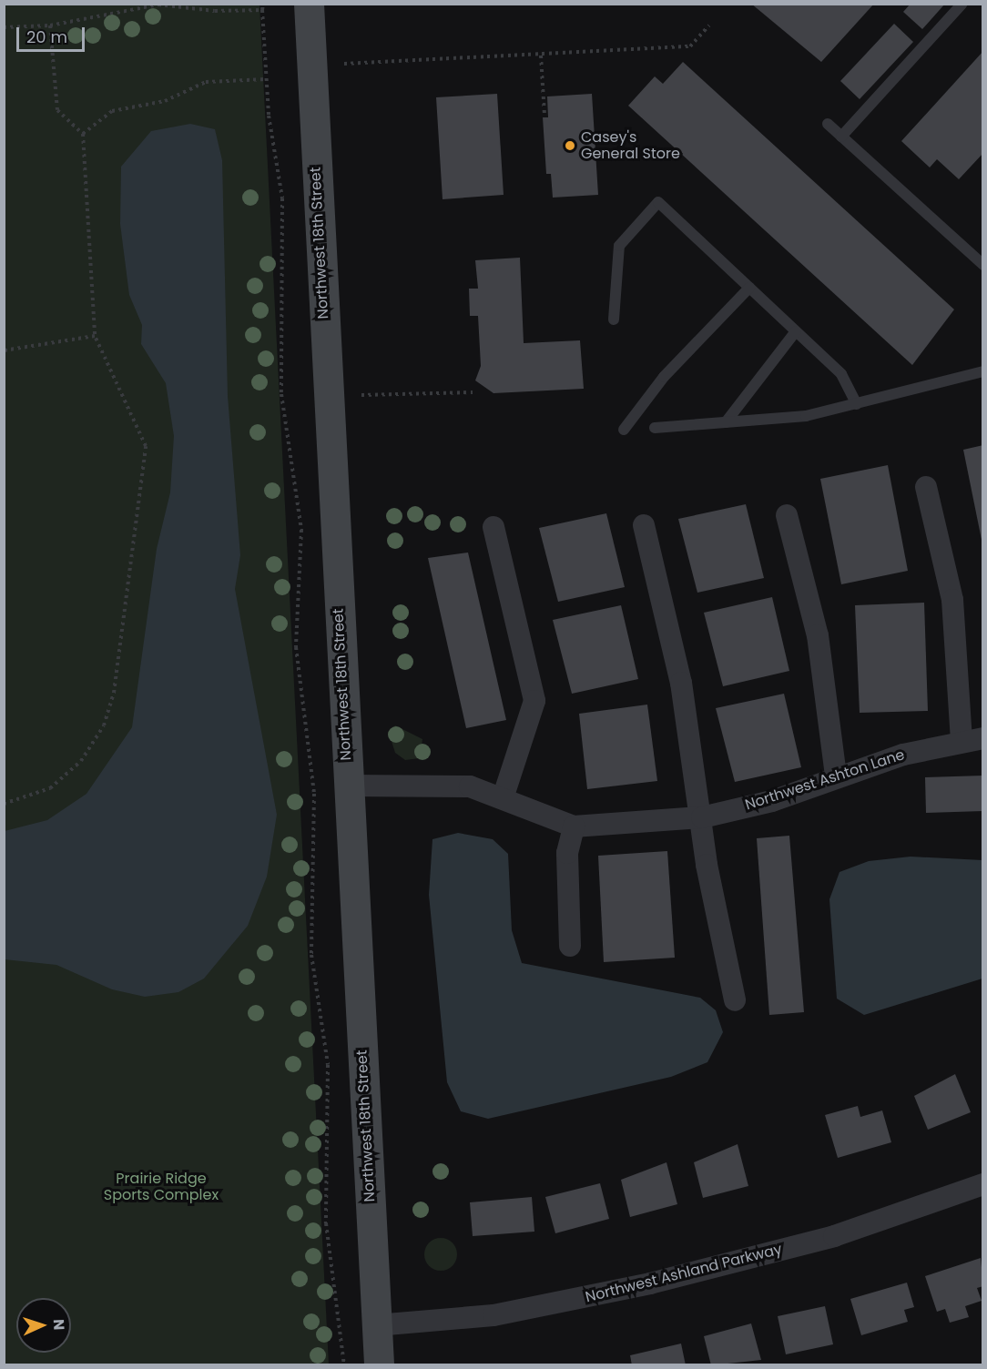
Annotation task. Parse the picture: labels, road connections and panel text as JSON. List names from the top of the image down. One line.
{"streets":{"main road":["Northwest 18th Street"],"street":["Northwest Ashton Lane","Northwest Ashland Parkway"]},"crossings":[["Northwest 18th Street","Northwest Ashton Lane"],["Northwest 18th Street","Northwest Ashland Parkway"]],"parks":["Prairie Ridge Sports Complex"],"places":["Casey's General Store"],"scale_bar":"20 m","north":"right"}
